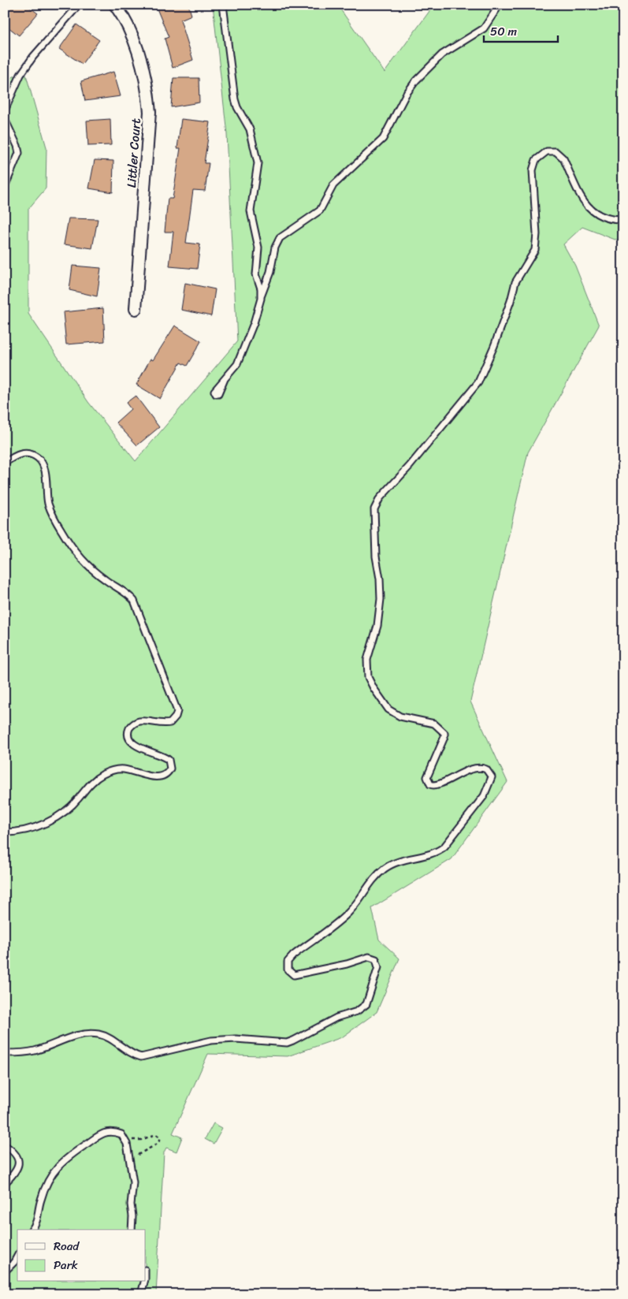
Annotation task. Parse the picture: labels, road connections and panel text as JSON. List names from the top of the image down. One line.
{"streets":{"street":["Littler Court"]},"legend":["Road","Park"],"scale_bar":"50 m"}
